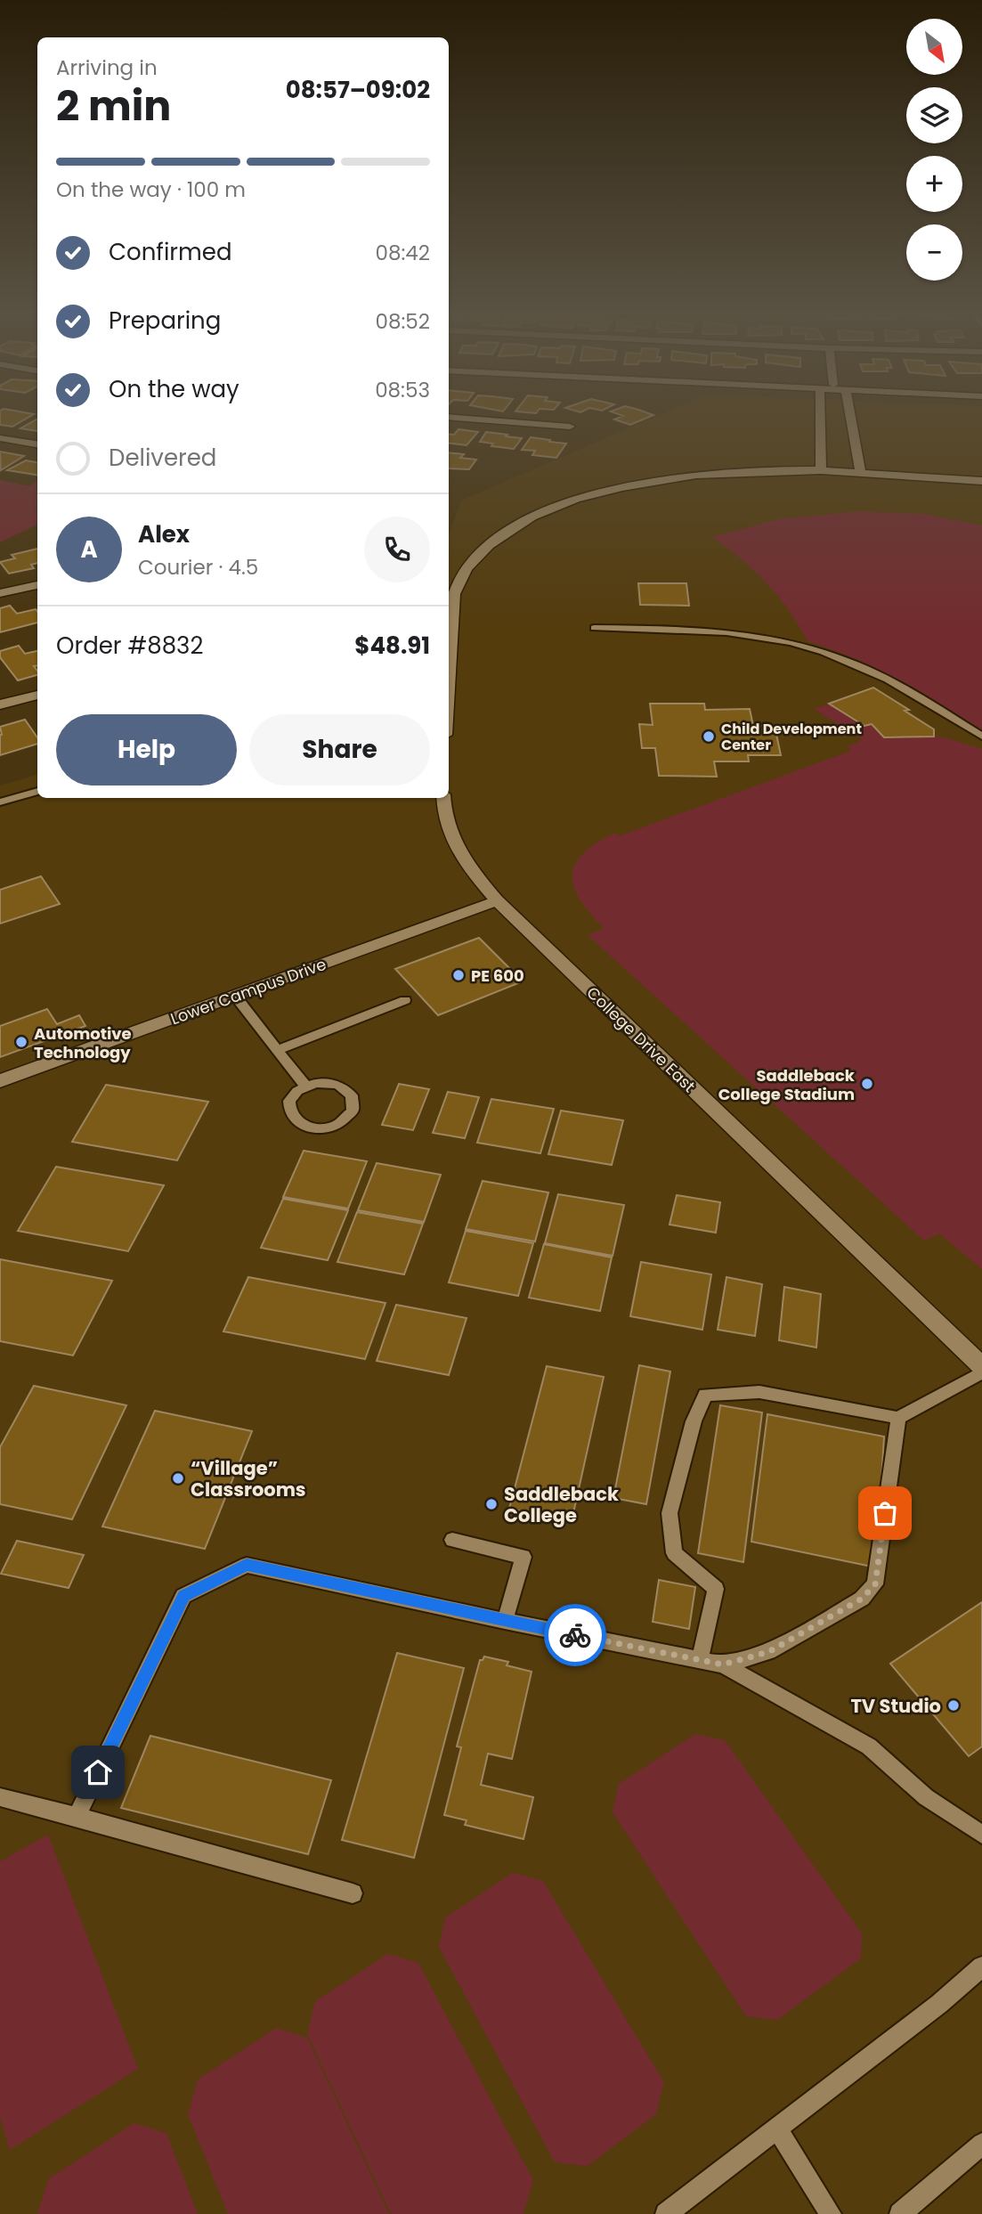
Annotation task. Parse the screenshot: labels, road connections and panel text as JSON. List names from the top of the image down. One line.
{"streets":{"street":["Lower Campus Drive","College Drive East"]},"crossings":[["Lower Campus Drive","College Drive East"]],"places":["Child Development Center","PE 600","Automotive Technology","Saddleback College Stadium","“Village” Classrooms","Saddleback College","TV Studio"],"north":"bottom right","page":{"map_buttons":["+","−"],"heading":["2 min","Arriving in","08:57–09:02"],"panel":["Alex","Courier · 4.5","Order #8832","$48.91"],"bar":"On the way · 100 m","list":[["Confirmed","08:42"],["Preparing","08:52"],["On the way","08:53"],"Delivered"],"round":"A","buttons":["Help","Share"]}}
